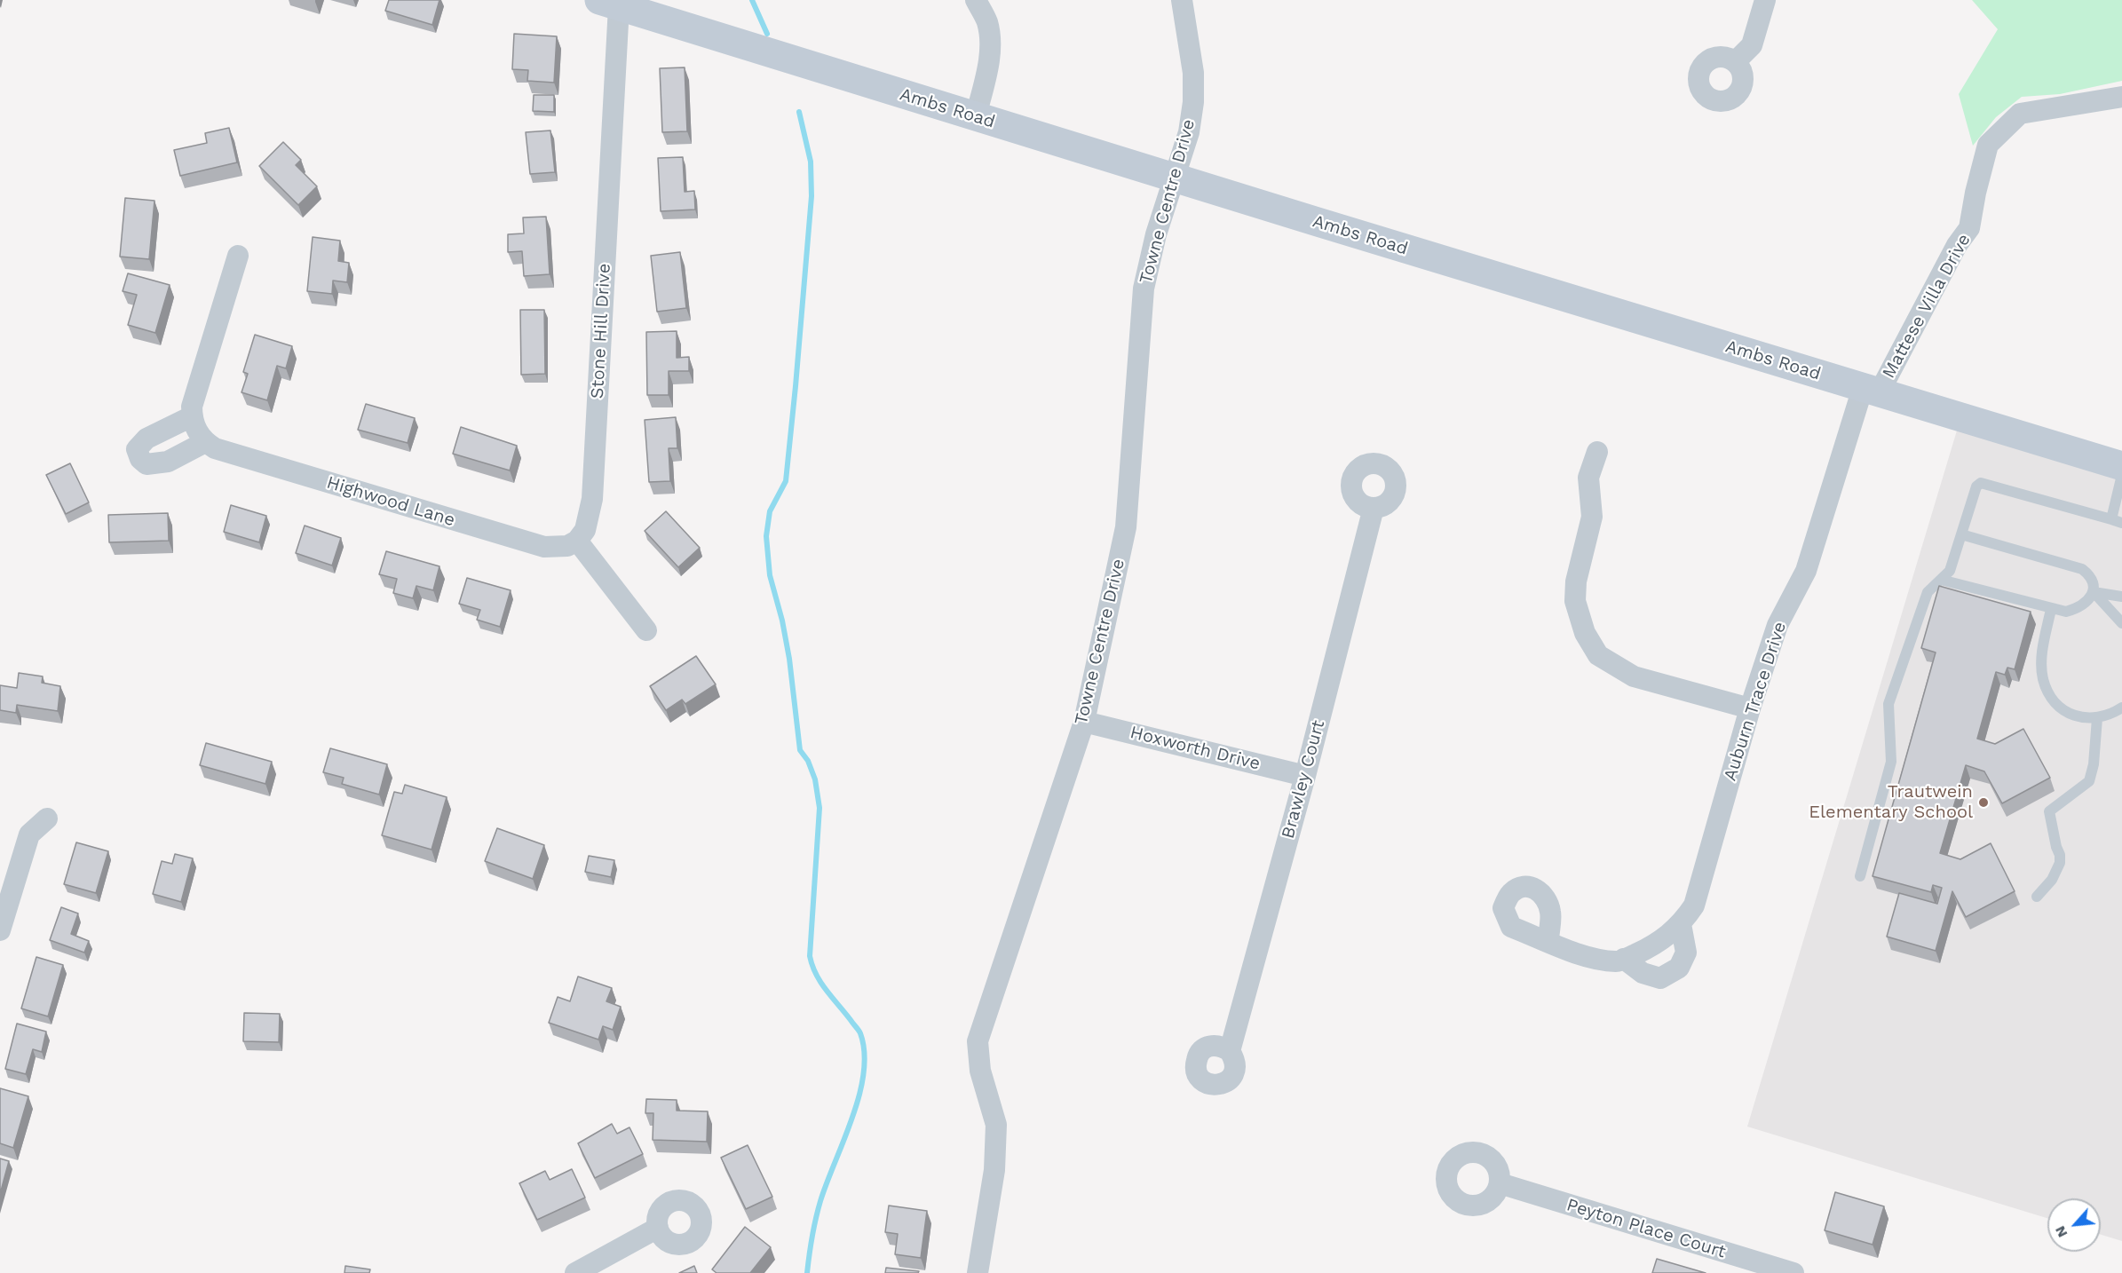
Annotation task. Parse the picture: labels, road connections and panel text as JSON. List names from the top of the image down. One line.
{"streets":{"street":["Ambs Road","Towne Centre Drive","Mattese Villa Drive","Stone Hill Drive","Highwood Lane","Auburn Trace Drive","Hoxworth Drive","Brawley Court","Peyton Place Court"]},"crossings":[["Ambs Road","Towne Centre Drive"],["Ambs Road","Mattese Villa Drive"],["Ambs Road","Stone Hill Drive"],["Ambs Road","Auburn Trace Drive"],["Towne Centre Drive","Hoxworth Drive"],["Mattese Villa Drive","Auburn Trace Drive"],["Stone Hill Drive","Highwood Lane"],["Hoxworth Drive","Brawley Court"]],"places":["Trautwein Elementary School"],"north":"bottom left"}
